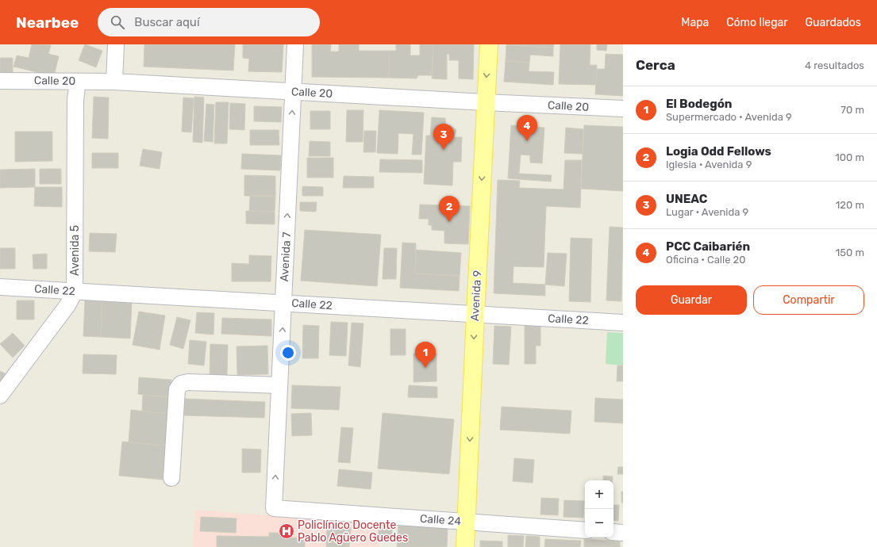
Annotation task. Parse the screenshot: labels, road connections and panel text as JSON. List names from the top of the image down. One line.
{"streets":{"main road":["Avenida 9"],"street":["Calle 20","Avenida 5","Avenida 7","Calle 22","Calle 24"]},"crossings":[["Calle 20","Avenida 5"],["Calle 20","Avenida 7"],["Calle 20","Avenida 9"],["Avenida 5","Calle 22"],["Avenida 7","Calle 22"],["Avenida 7","Calle 24"],["Calle 22","Avenida 9"],["Avenida 9","Calle 24"]],"one_way":["Avenida 7","Avenida 9"],"places":{"hospital":["Policlínico Docente Pablo Agüero Guedes"]},"page":{"header":"Nearbee","search":"Buscar aquí","nav":["Mapa","Cómo llegar","Guardados"],"heading":["Cerca","4 resultados"],"list":[{"mark":"1","name":"El Bodegón","note":"Supermercado · Avenida 9","value":"70 m"},{"mark":"2","name":"Logia Odd Fellows","note":"Iglesia · Avenida 9","value":"100 m"},{"mark":"3","name":"UNEAC","note":"Lugar · Avenida 9","value":"120 m"},{"mark":"4","name":"PCC Caibarién","note":"Oficina · Calle 20","value":"150 m"}],"pins":["4","3","2","1"],"buttons":["Guardar","Compartir"],"map_buttons":["+","−"]}}
